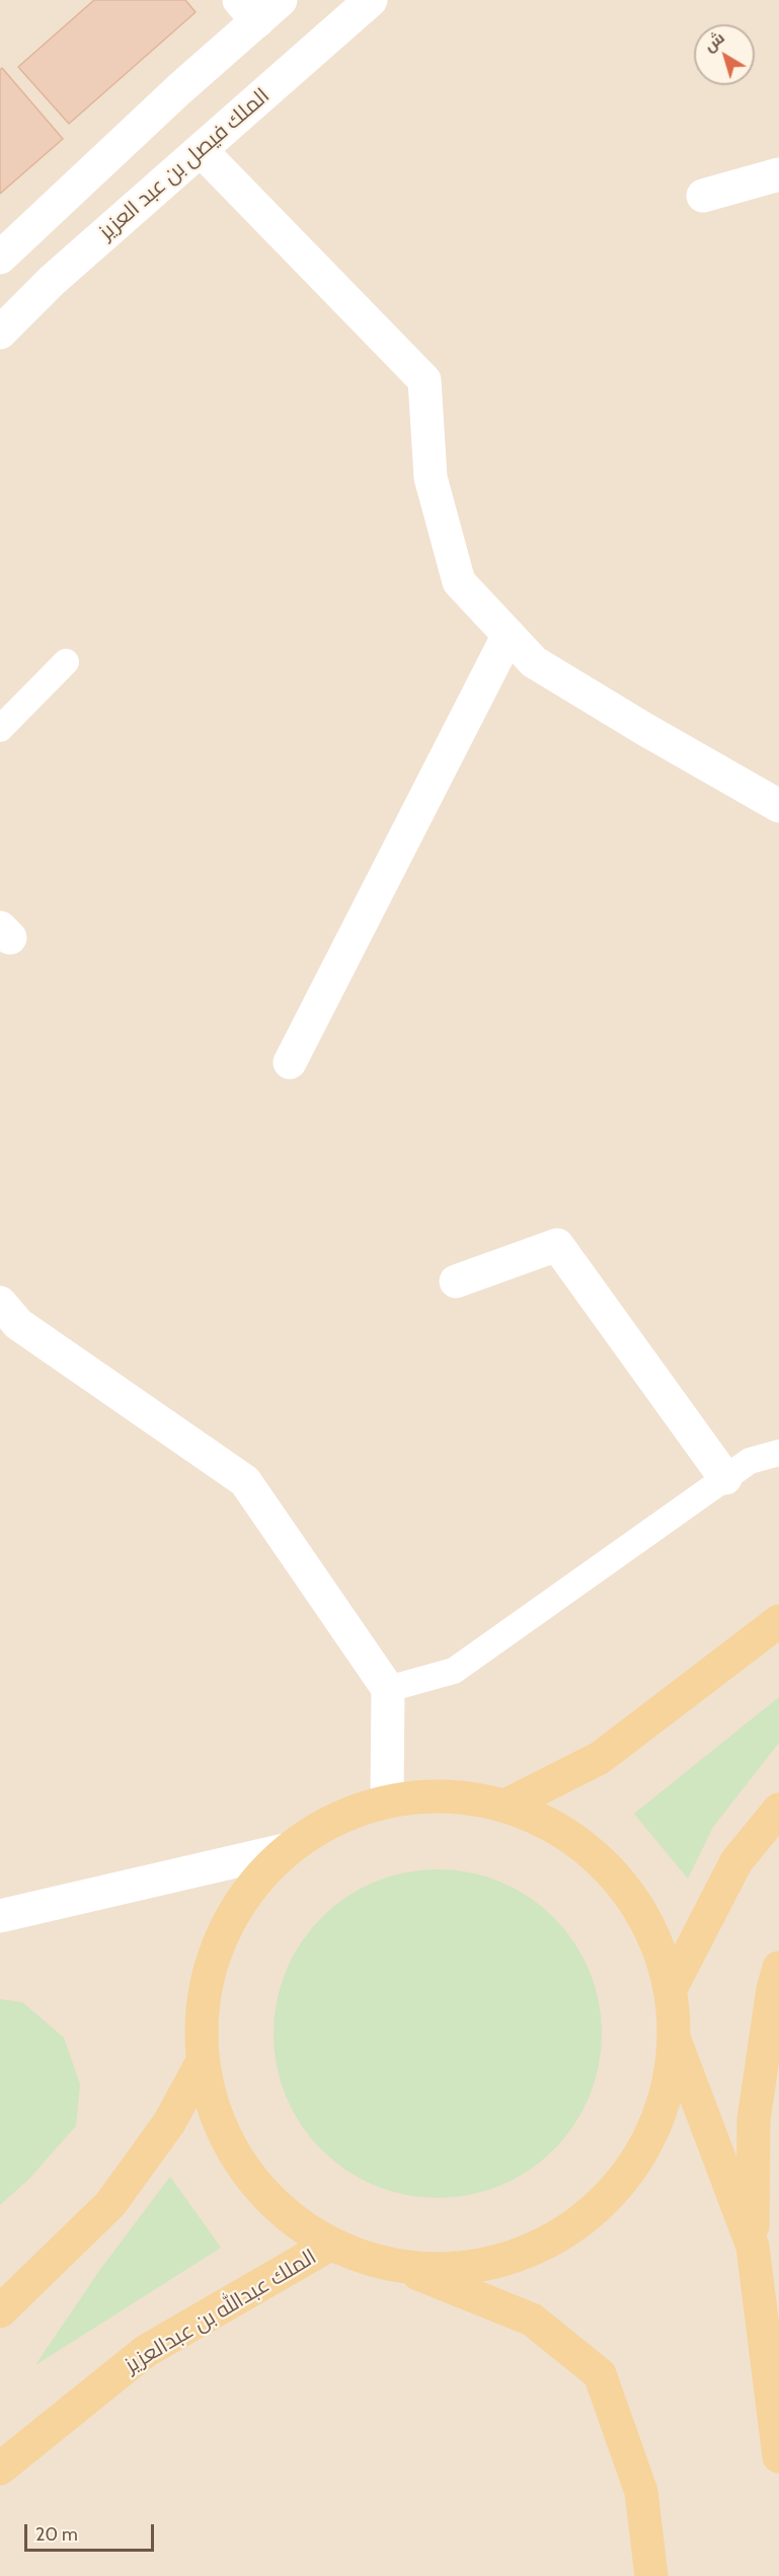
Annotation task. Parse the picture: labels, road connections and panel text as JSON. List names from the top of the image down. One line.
{"streets":{"main road":["الملك عبدالله بن عبدالعزيز"],"street":["الملك فيصل بن عبد العزيز"]},"scale_bar":"20 m","north":"top left"}
